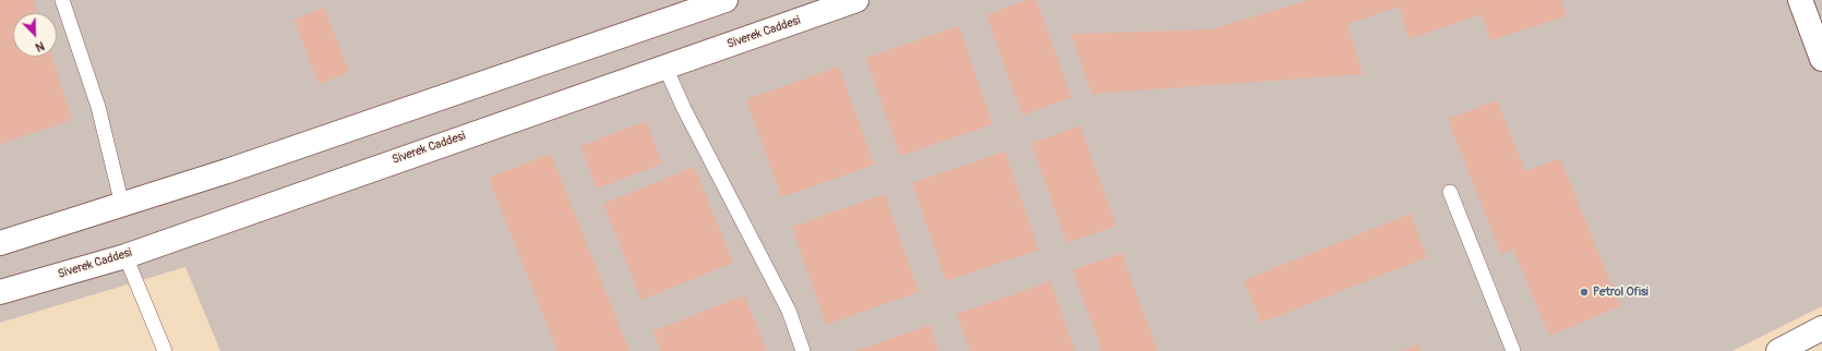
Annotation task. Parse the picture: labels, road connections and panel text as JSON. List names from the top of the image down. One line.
{"streets":{"main road":["Siverek Caddesi"]},"places":["Petrol Ofisi"],"north":"bottom right"}
